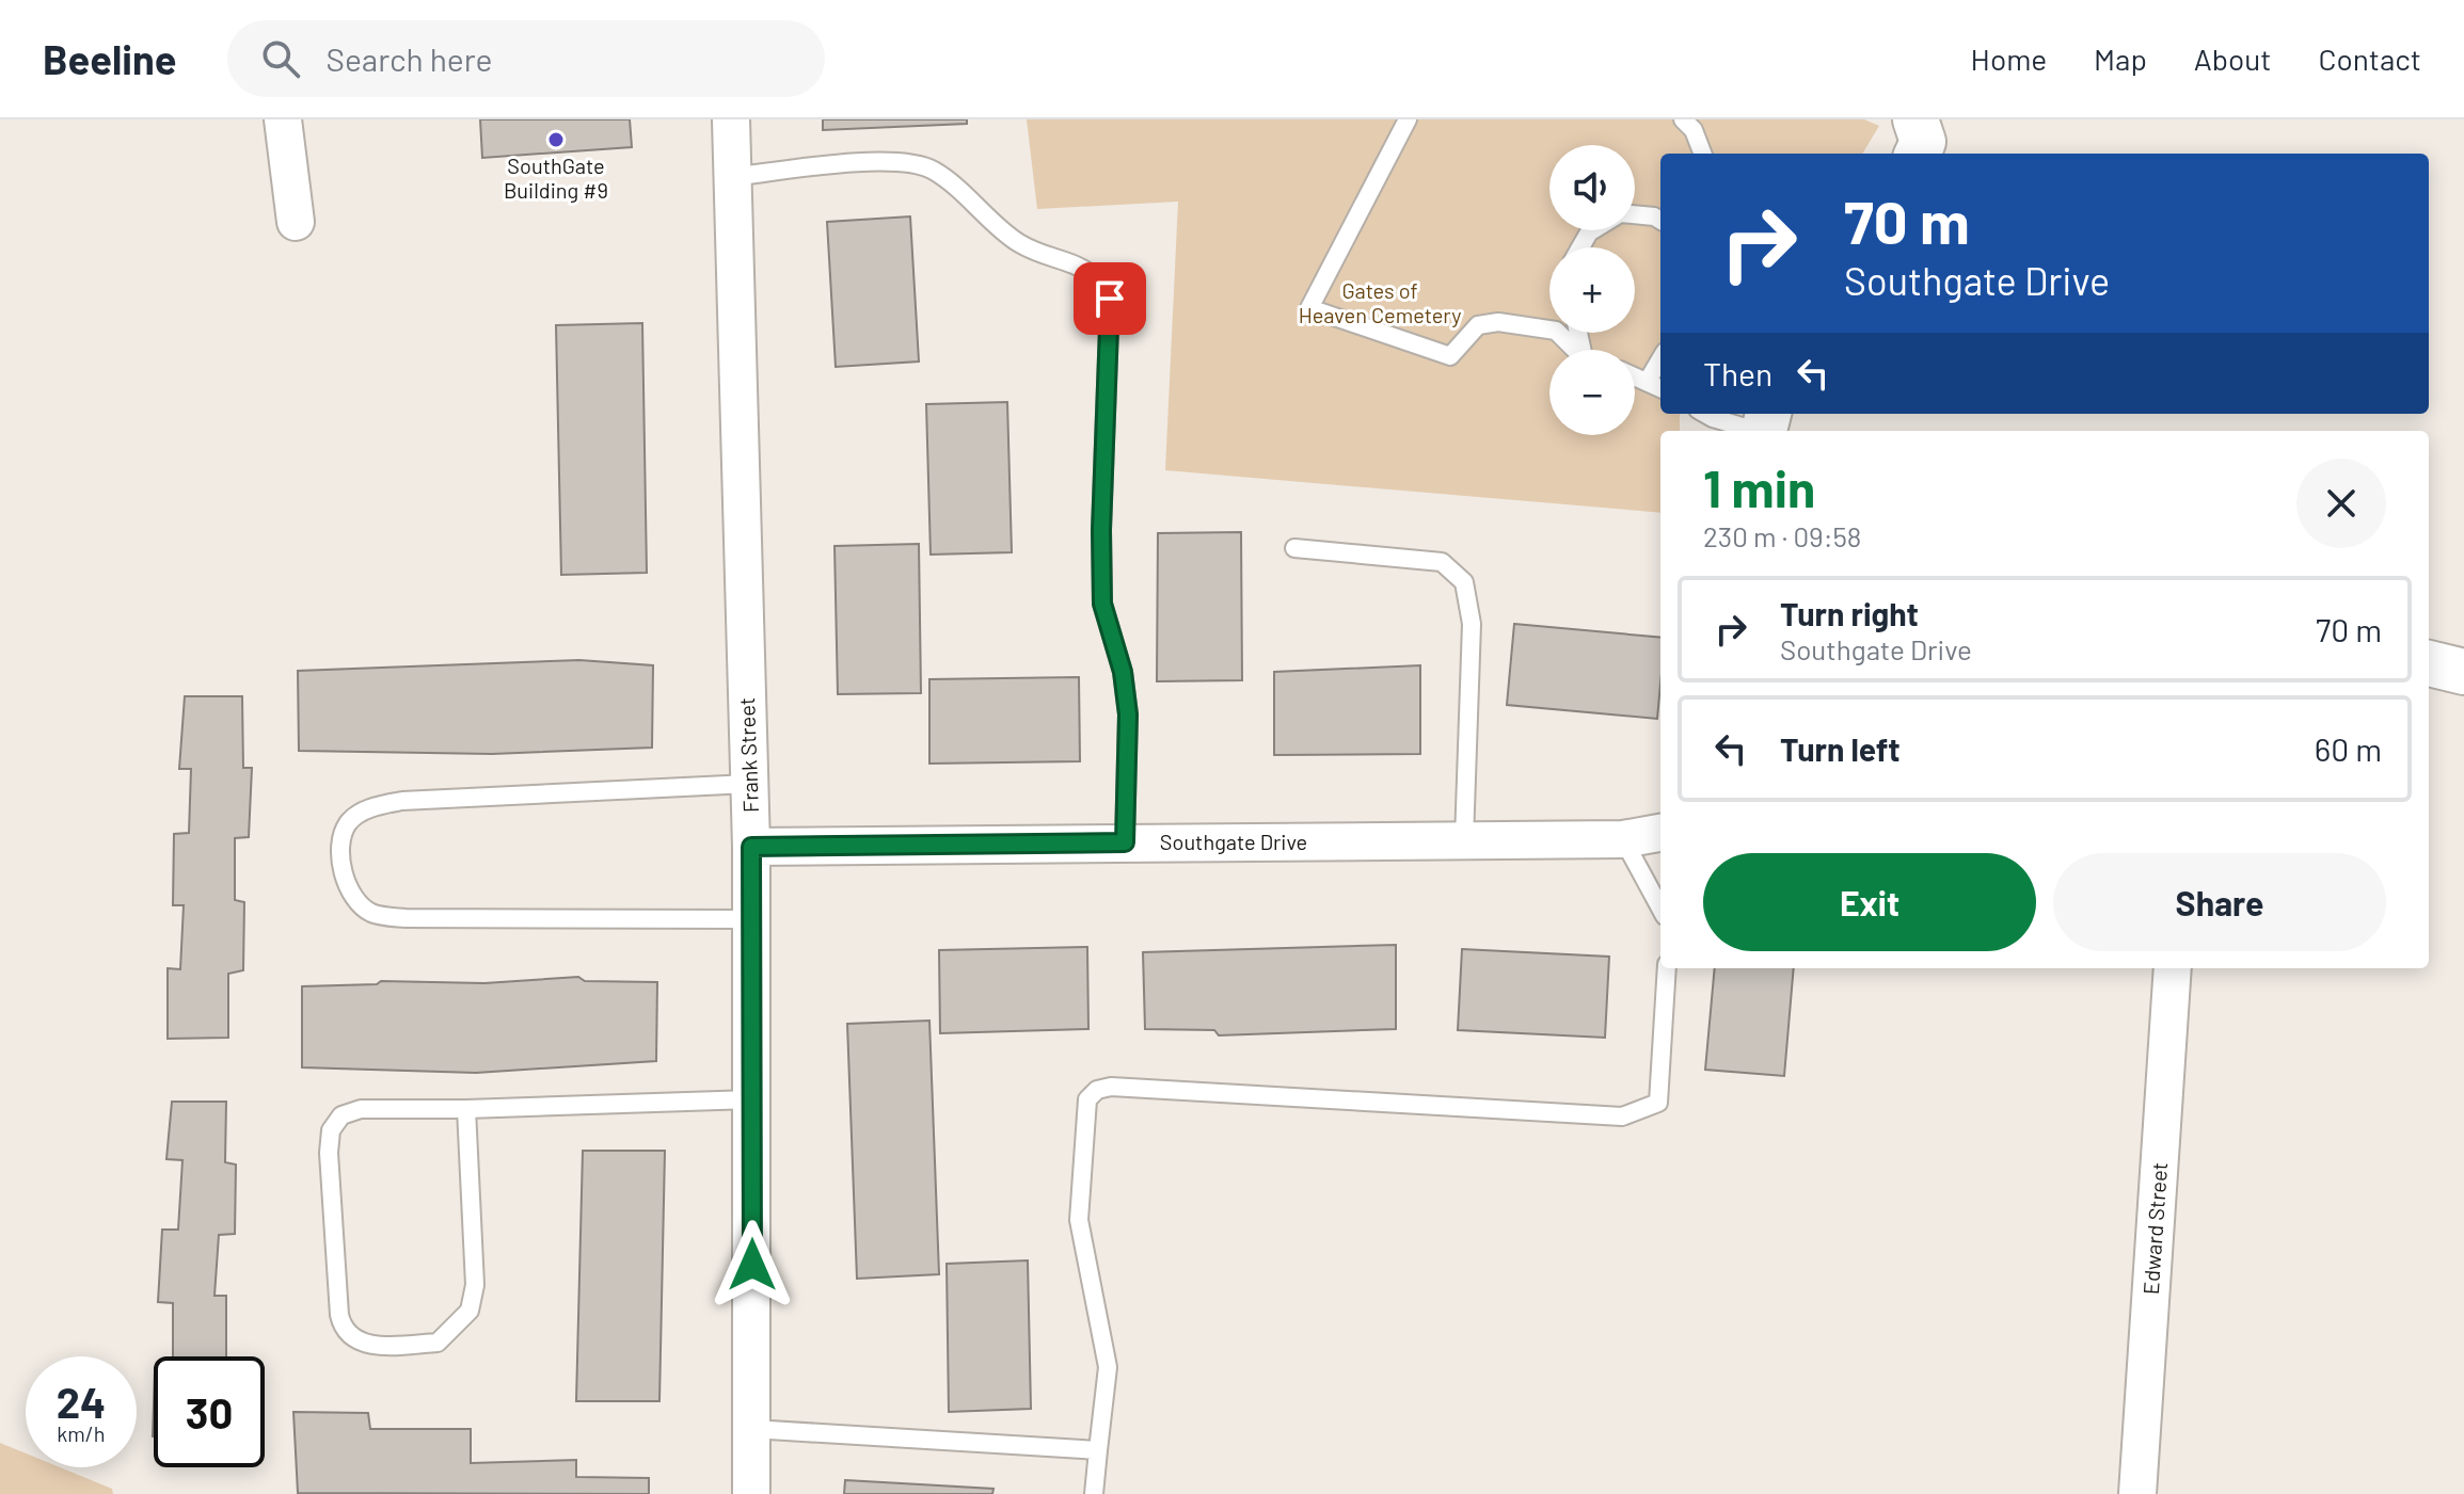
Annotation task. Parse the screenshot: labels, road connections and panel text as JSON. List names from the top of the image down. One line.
{"streets":{"street":["Frank Street","Southgate Drive","Edward Street"]},"crossings":[["Frank Street","Southgate Drive"]],"parks":["Gates of Heaven Cemetery"],"places":["SouthGate Building #9"],"page":{"header":"Beeline","search":"Search here","nav":["Home","Map","About","Contact"],"map_buttons":["+","−"],"turn":["70 m","Southgate Drive"],"then":"Then","heading":["1 min","230 m · 09:58"],"list":[{"name":"Turn right","note":"Southgate Drive","value":"70 m"},{"name":"Turn left","value":"60 m"}],"buttons":["Exit","Share"],"speed":"24 km/h","limit":"30"}}
